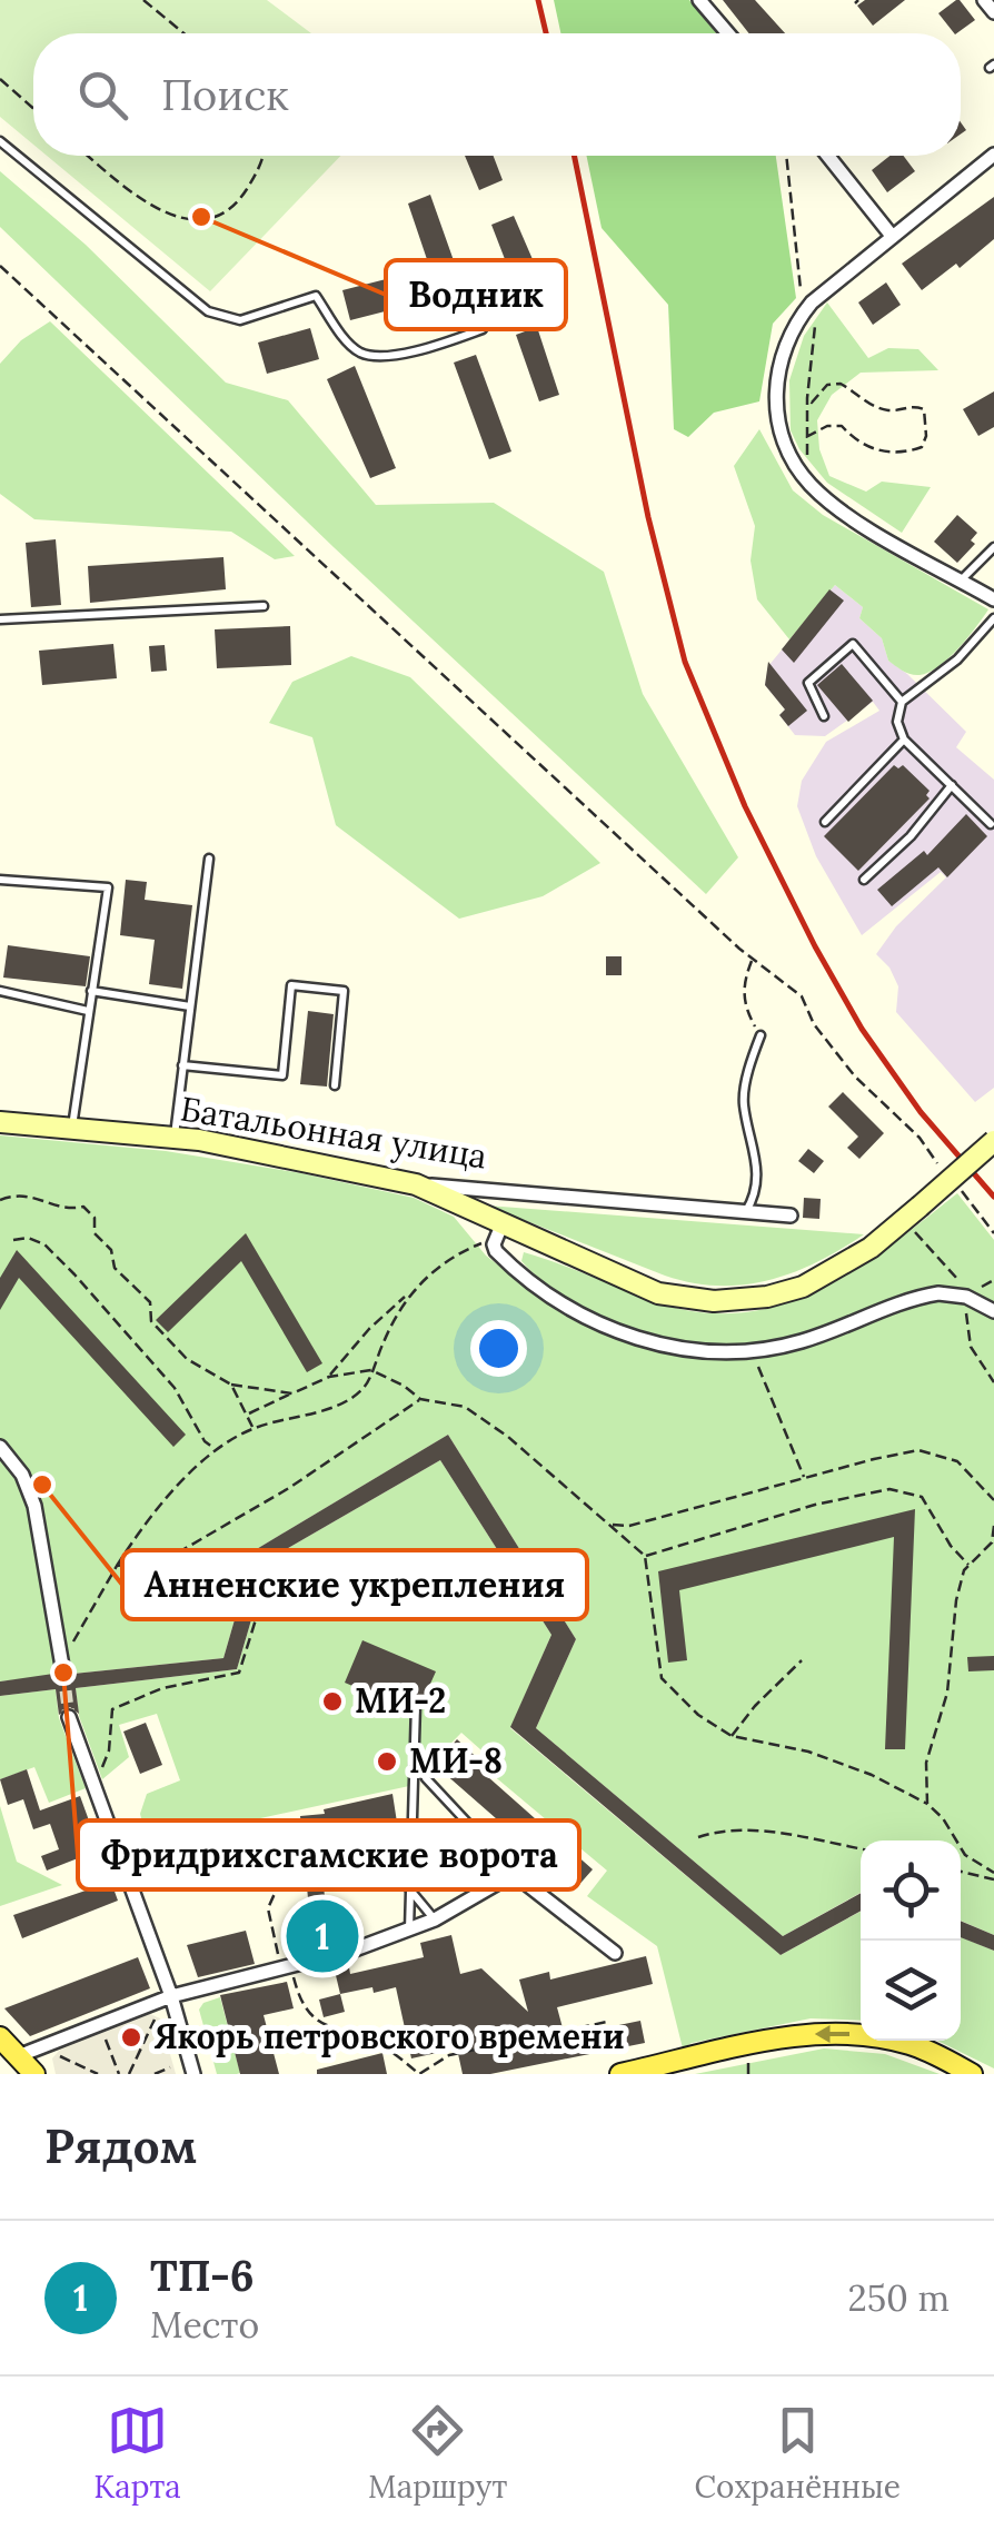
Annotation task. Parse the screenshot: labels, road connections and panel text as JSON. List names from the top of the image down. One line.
{"streets":{"street":["Батальонная улица"]},"places":["Водник","Анненские укрепления","Фридрихсгамские ворота","МИ-2","МИ-8","Якорь петровского времени"],"page":{"search":"Поиск","pins":"1","heading":"Рядом","list":[{"mark":"1","name":"ТП-6","note":"Место","value":"250 m"}],"nav":["Карта","Маршрут","Сохранённые"]}}
